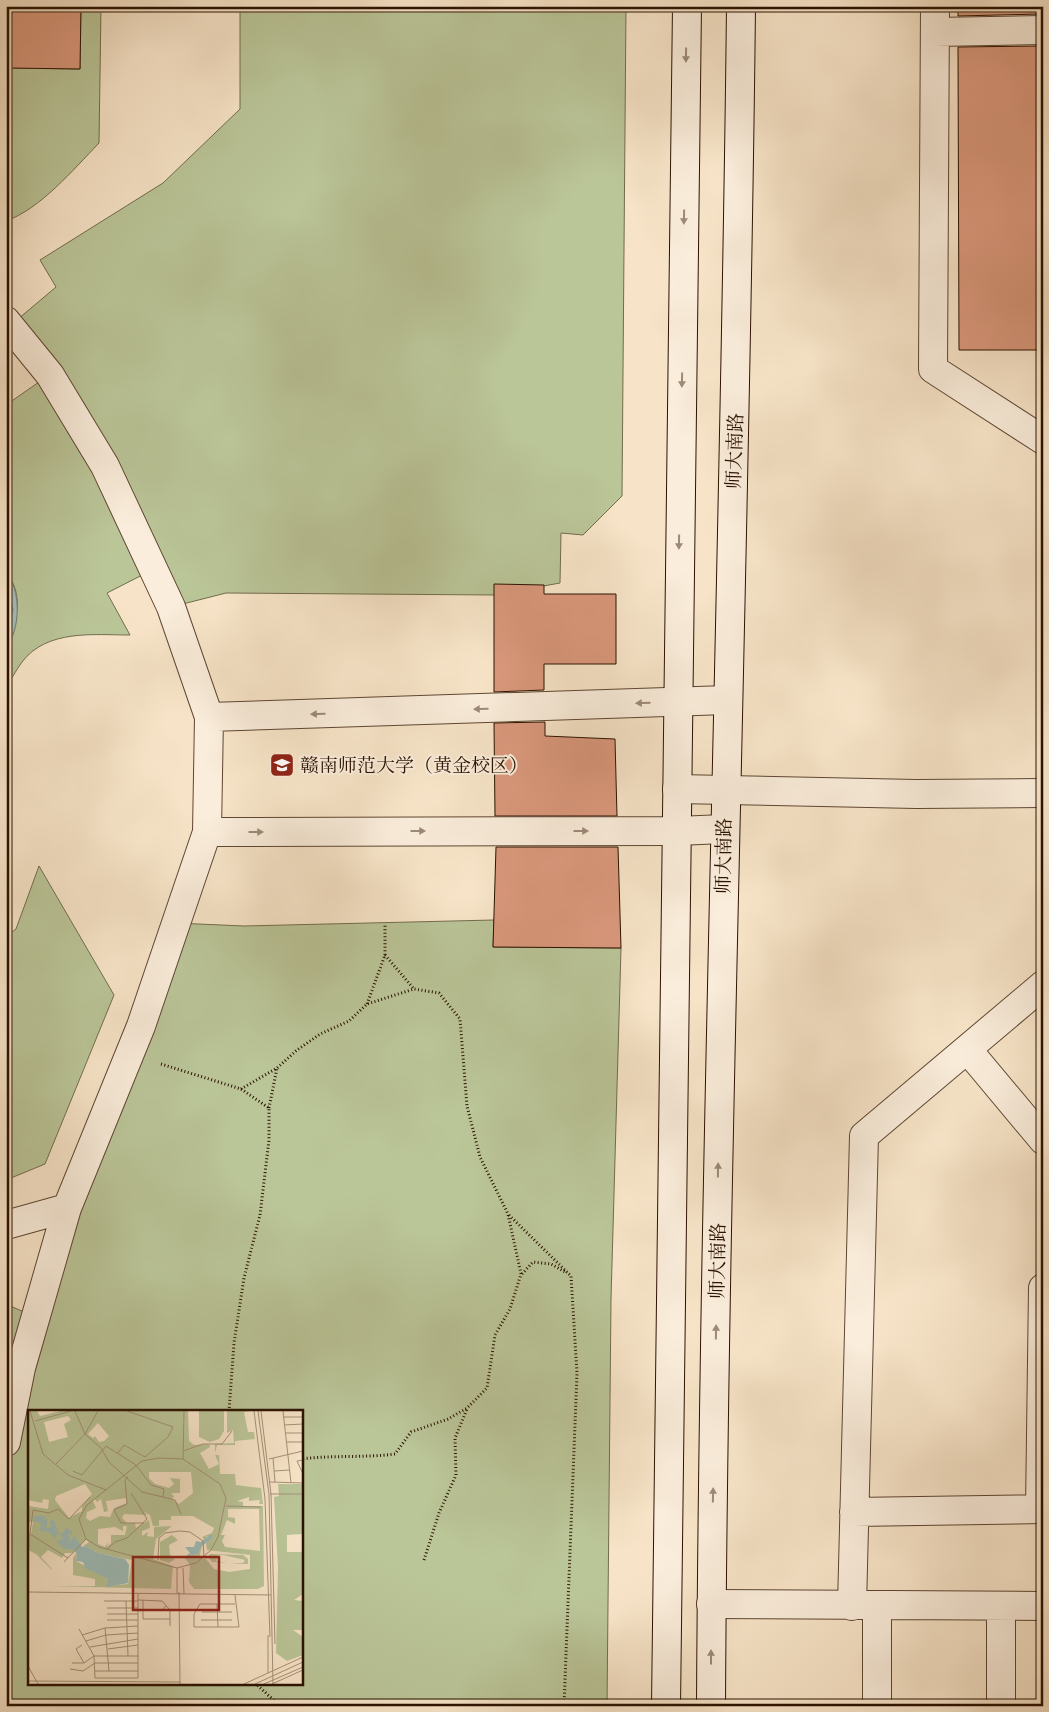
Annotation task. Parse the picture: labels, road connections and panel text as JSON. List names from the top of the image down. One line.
{"streets":{"street":["师大南路"]},"places":{"school or university":["赣南师范大学（黄金校区）"]}}
